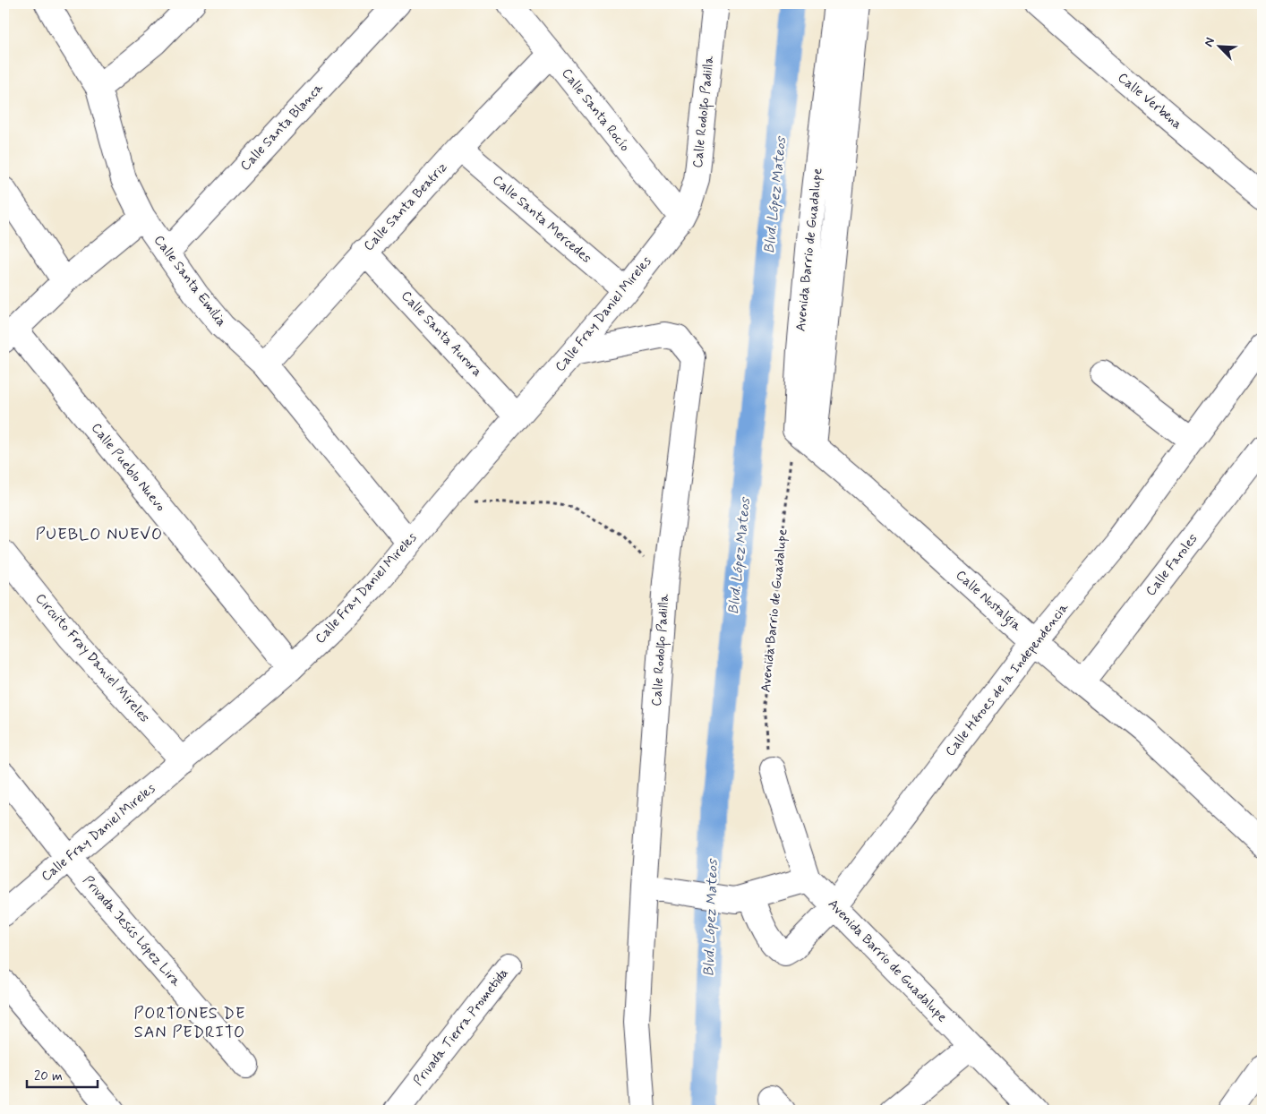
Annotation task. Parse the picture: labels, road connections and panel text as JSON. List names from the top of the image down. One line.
{"streets":{"street":["Calle Verbena","Calle Santa Rocío","Calle Rodolfo Padilla","Calle Santa Blanca","Calle Santa Beatriz","Calle Santa Mercedes","Avenida Barrio de Guadalupe","Calle Santa Emilia","Calle Fray Daniel Mireles","Calle Santa Aurora","Calle Pueblo Nuevo","Calle Faroles","Calle Nostalgia","Circuito Fray Daniel Mireles","Calle Héroes de la Independencia","Privada Jesús López Lira","Privada Tierra Prometida"]},"crossings":[["Calle Santa Rocío","Calle Rodolfo Padilla"],["Calle Santa Rocío","Calle Santa Beatriz"],["Calle Santa Rocío","Calle Fray Daniel Mireles"],["Calle Rodolfo Padilla","Calle Fray Daniel Mireles"],["Calle Santa Blanca","Calle Santa Emilia"],["Calle Santa Beatriz","Calle Santa Mercedes"],["Calle Santa Beatriz","Calle Santa Emilia"],["Calle Santa Beatriz","Calle Santa Aurora"],["Calle Santa Mercedes","Calle Fray Daniel Mireles"],["Avenida Barrio de Guadalupe","Calle Nostalgia"],["Avenida Barrio de Guadalupe","Calle Héroes de la Independencia"],["Calle Santa Emilia","Calle Fray Daniel Mireles"],["Calle Fray Daniel Mireles","Calle Santa Aurora"],["Calle Fray Daniel Mireles","Calle Pueblo Nuevo"],["Calle Fray Daniel Mireles","Circuito Fray Daniel Mireles"],["Calle Fray Daniel Mireles","Privada Jesús López Lira"],["Calle Faroles","Calle Nostalgia"],["Calle Nostalgia","Calle Héroes de la Independencia"]],"districts":["PUEBLO NUEVO","PORTONES DE SAN PEDRITO"],"water":["Blvd. López Mateos"],"scale_bar":"20 m","north":"top left"}
